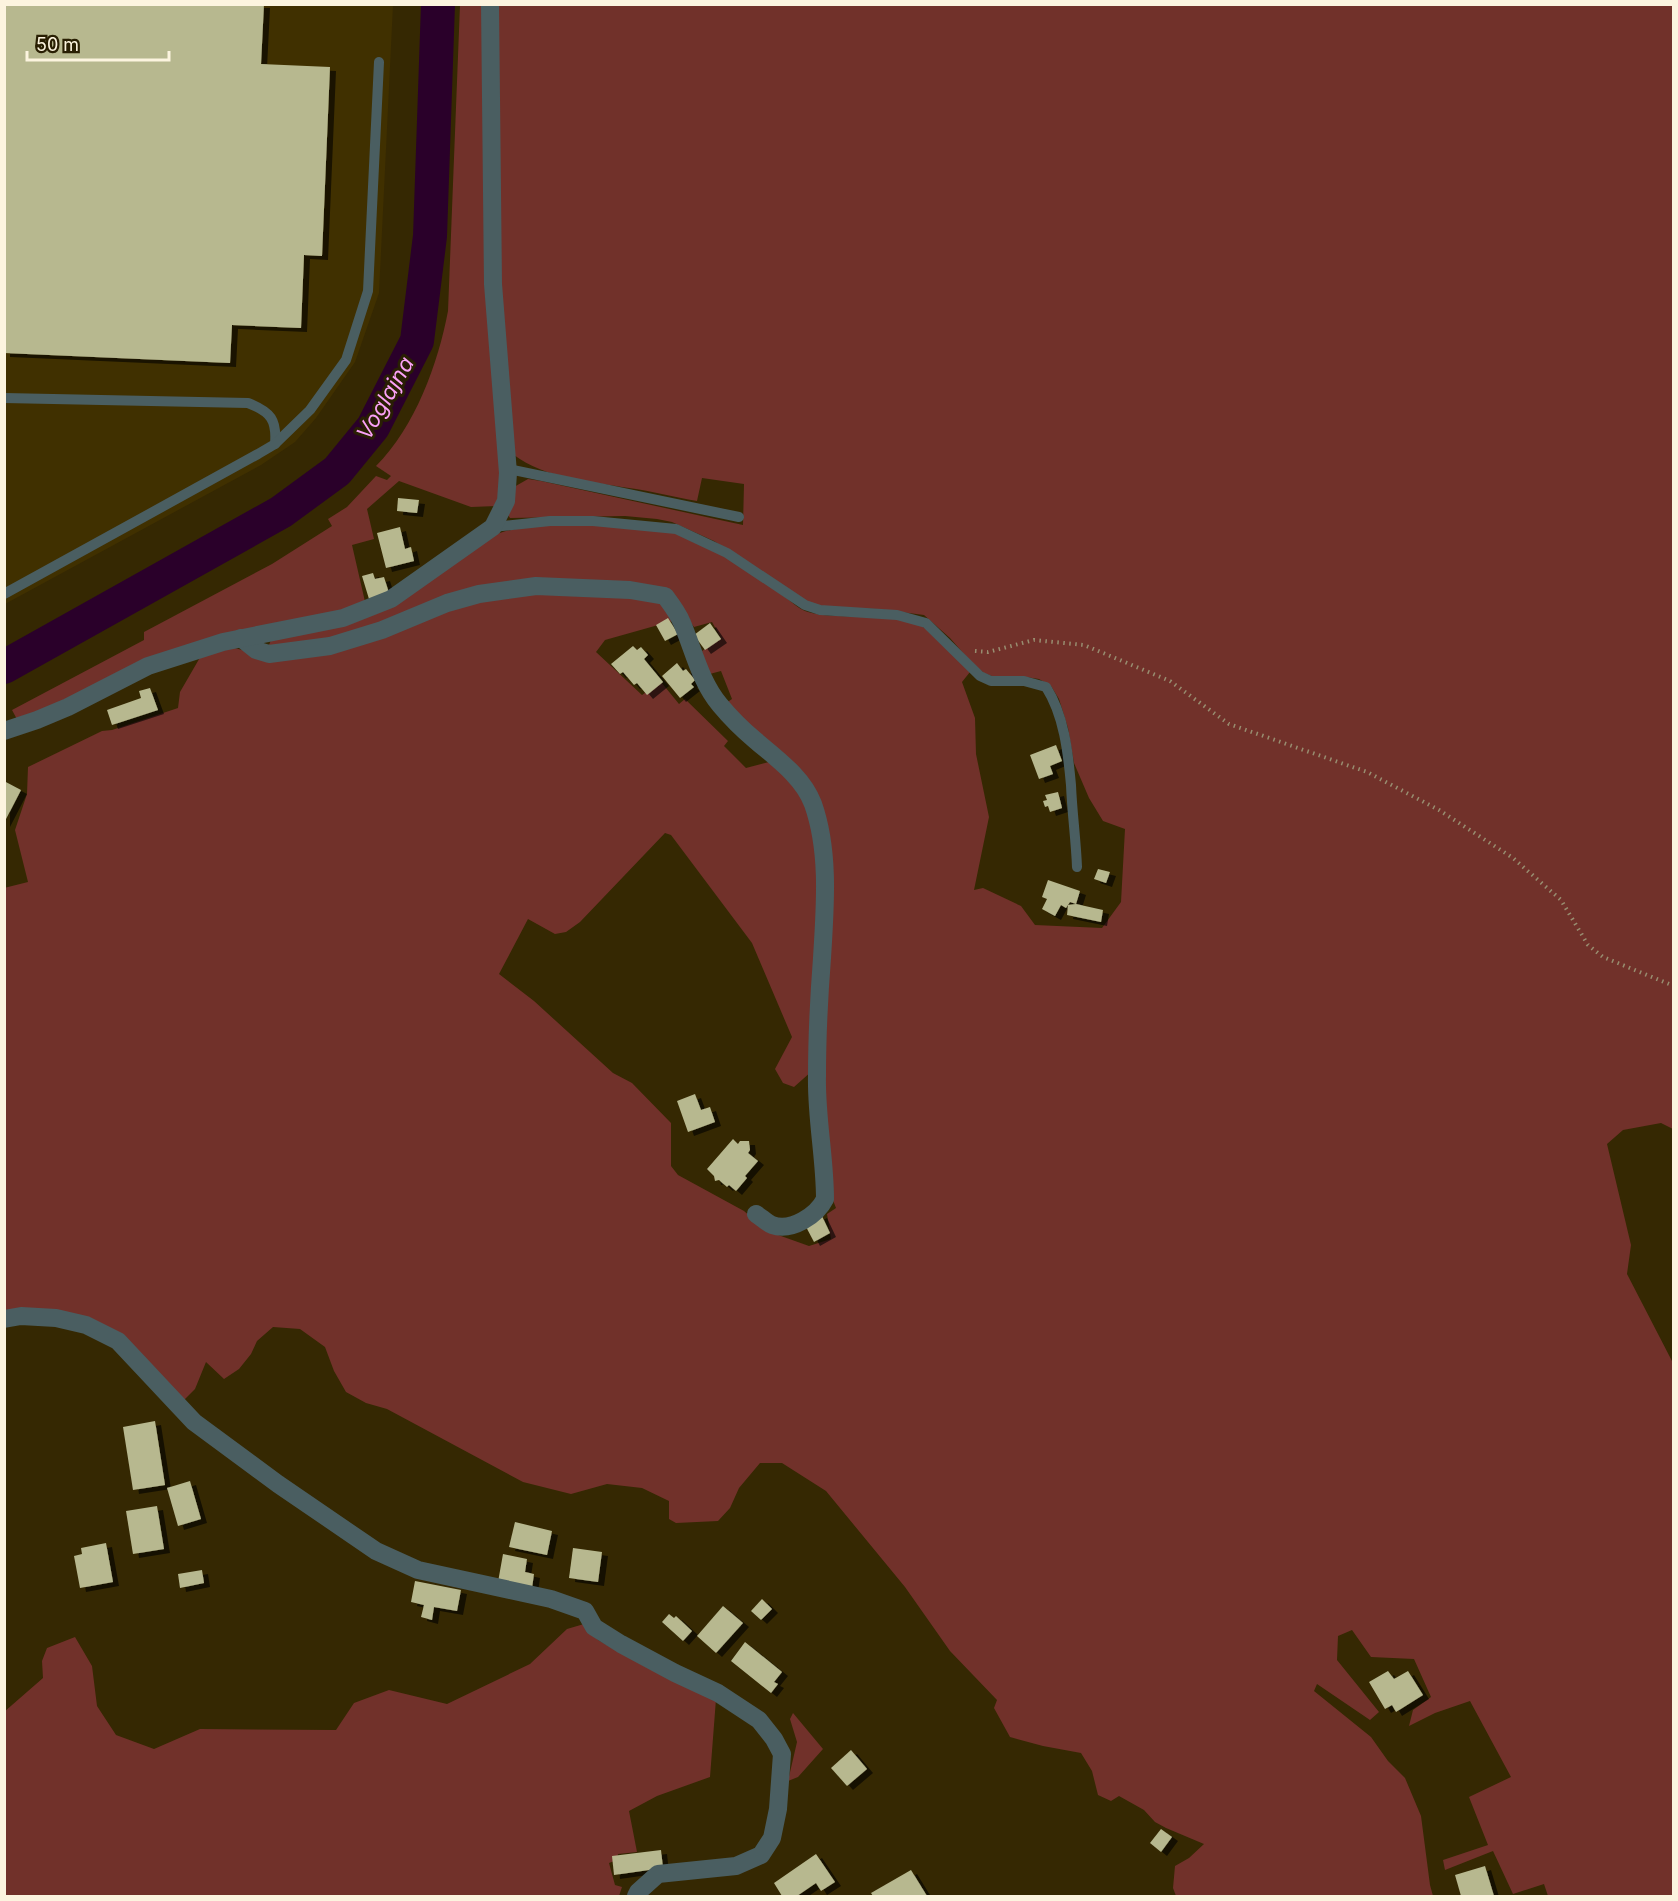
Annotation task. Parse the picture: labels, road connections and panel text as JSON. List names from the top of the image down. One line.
{"water":["Voglajna"],"scale_bar":"50 m"}
